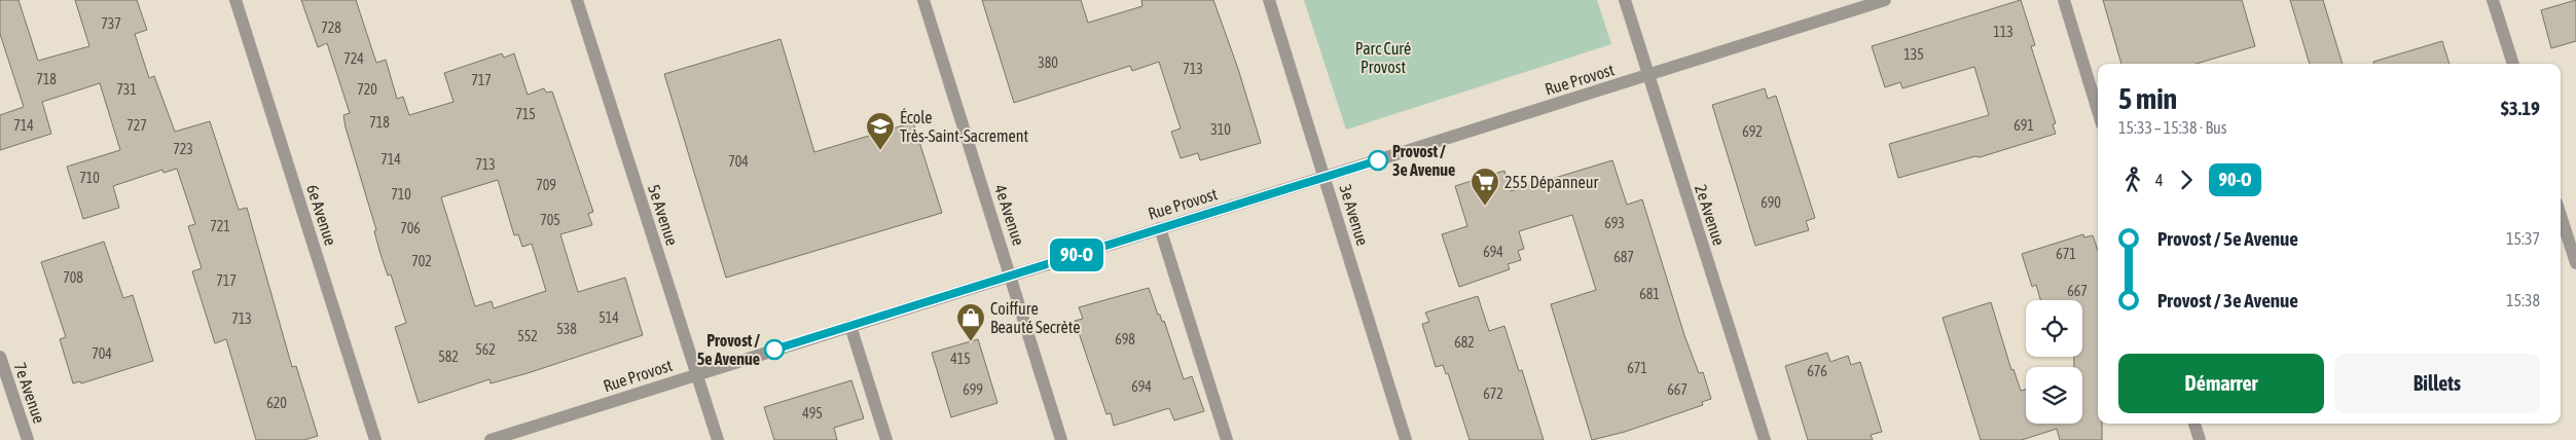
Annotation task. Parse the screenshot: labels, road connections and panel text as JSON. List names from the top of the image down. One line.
{"streets":{"street":["Rue Provost","6e Avenue","5e Avenue","4e Avenue","3e Avenue","2e Avenue","7e Avenue"]},"crossings":[["Rue Provost","5e Avenue"],["Rue Provost","4e Avenue"],["Rue Provost","3e Avenue"],["Rue Provost","2e Avenue"]],"parks":["Parc Curé Provost"],"places":{"school or university":["École Très-Saint-Sacrement"],"other":["Provost / 3e Avenue","Provost / 5e Avenue"],"supermarket":["255 Dépanneur"],"shop":["Coiffure Beauté Secrète"]},"lines":["bus line 90-O"],"house_numbers":["737","728","113","135","724","380","713","718","717","731","720","715","718","714","727","691","310","692","723","714","704","713","710","709","710","690","705","693","721","706","694","671","687","702","708","717","667","681","514","713","538","552","698","682","562","704","582","415","671","676","694","699","667","672","620","495"],"page":{"on_map":"90-O","heading":["5 min","15:33 – 15:38 · Bus","$3.19"],"legs":["4","90-O"],"list":[{"name":"Provost / 5e Avenue","value":"15:37"},{"name":"Provost / 3e Avenue","value":"15:38"}],"buttons":["Démarrer","Billets"]}}
